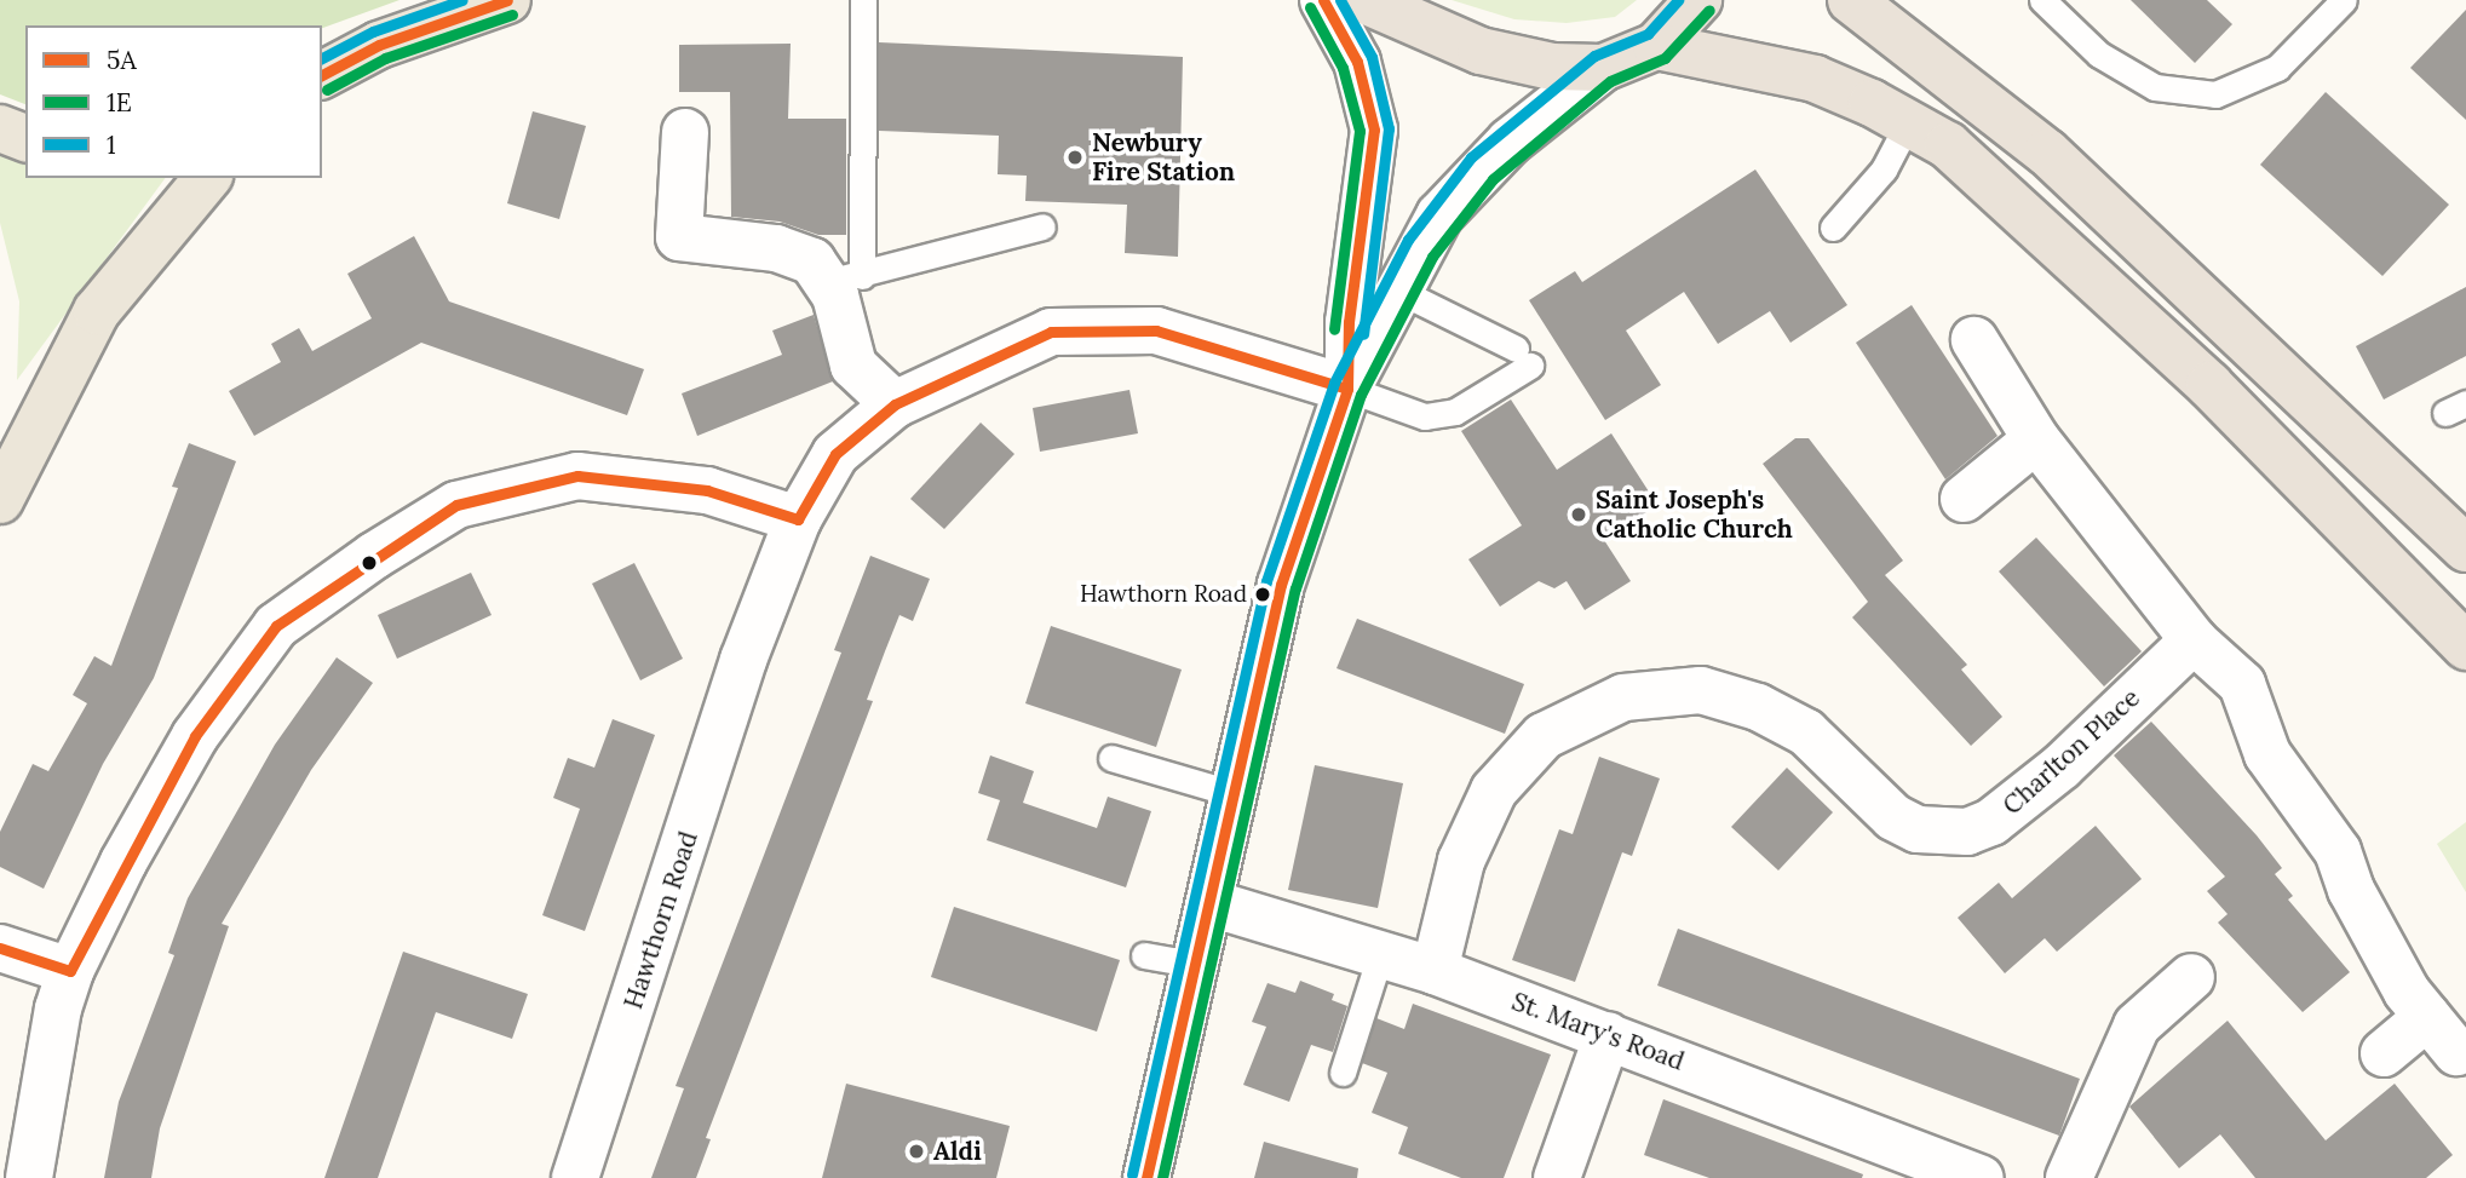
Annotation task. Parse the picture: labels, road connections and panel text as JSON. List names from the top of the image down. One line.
{"streets":{"street":["Charlton Place","Hawthorn Road","St. Mary's Road"]},"crossings":[["Charlton Place","St. Mary's Road"]],"places":["Newbury Fire Station","Saint Joseph's Catholic Church","Hawthorn Road","Aldi"],"lines":["transit line 5A","transit line 1","transit line 1E"],"legend":["5A","1E","1"]}
